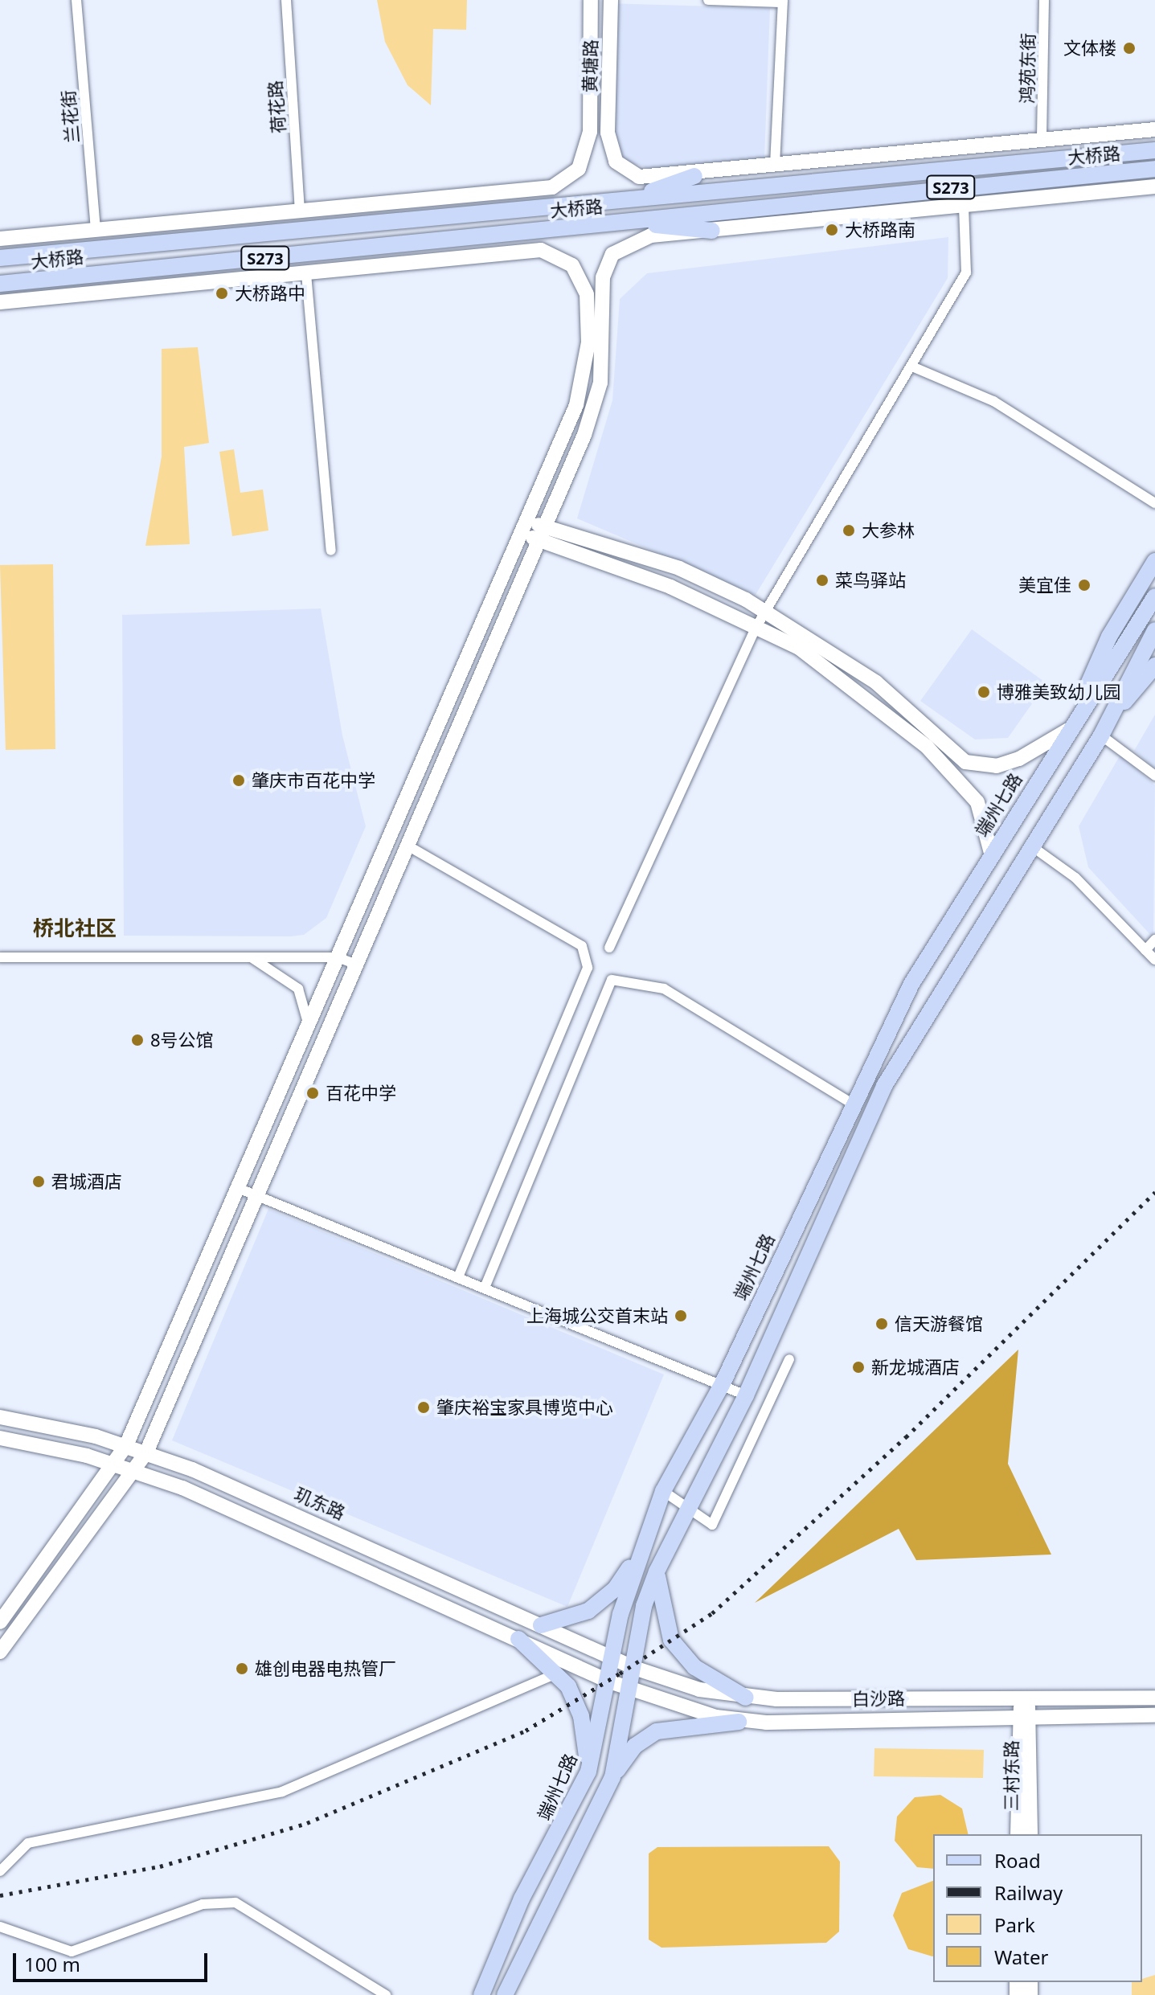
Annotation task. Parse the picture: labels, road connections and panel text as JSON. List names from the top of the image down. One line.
{"streets":{"main road":["大桥路","S273","端州七路"],"street":["黄塘路","鸿苑东街","荷花路","兰花街","玑东路","白沙路","三村东路"]},"crossings":[["端州七路","玑东路"],["端州七路","白沙路"],["玑东路","白沙路"],["白沙路","三村东路"]],"districts":["桥北社区"],"places":["文体楼","大桥路南","大桥路中","大参林","菜鸟驿站","美宜佳","博雅美致幼儿园","肇庆市百花中学","8号公馆","百花中学","君城酒店","上海城公交首末站","信天游餐馆","新龙城酒店","肇庆裕宝家具博览中心","雄创电器电热管厂"],"legend":["Road","Railway","Park","Water"],"scale_bar":"100 m"}
